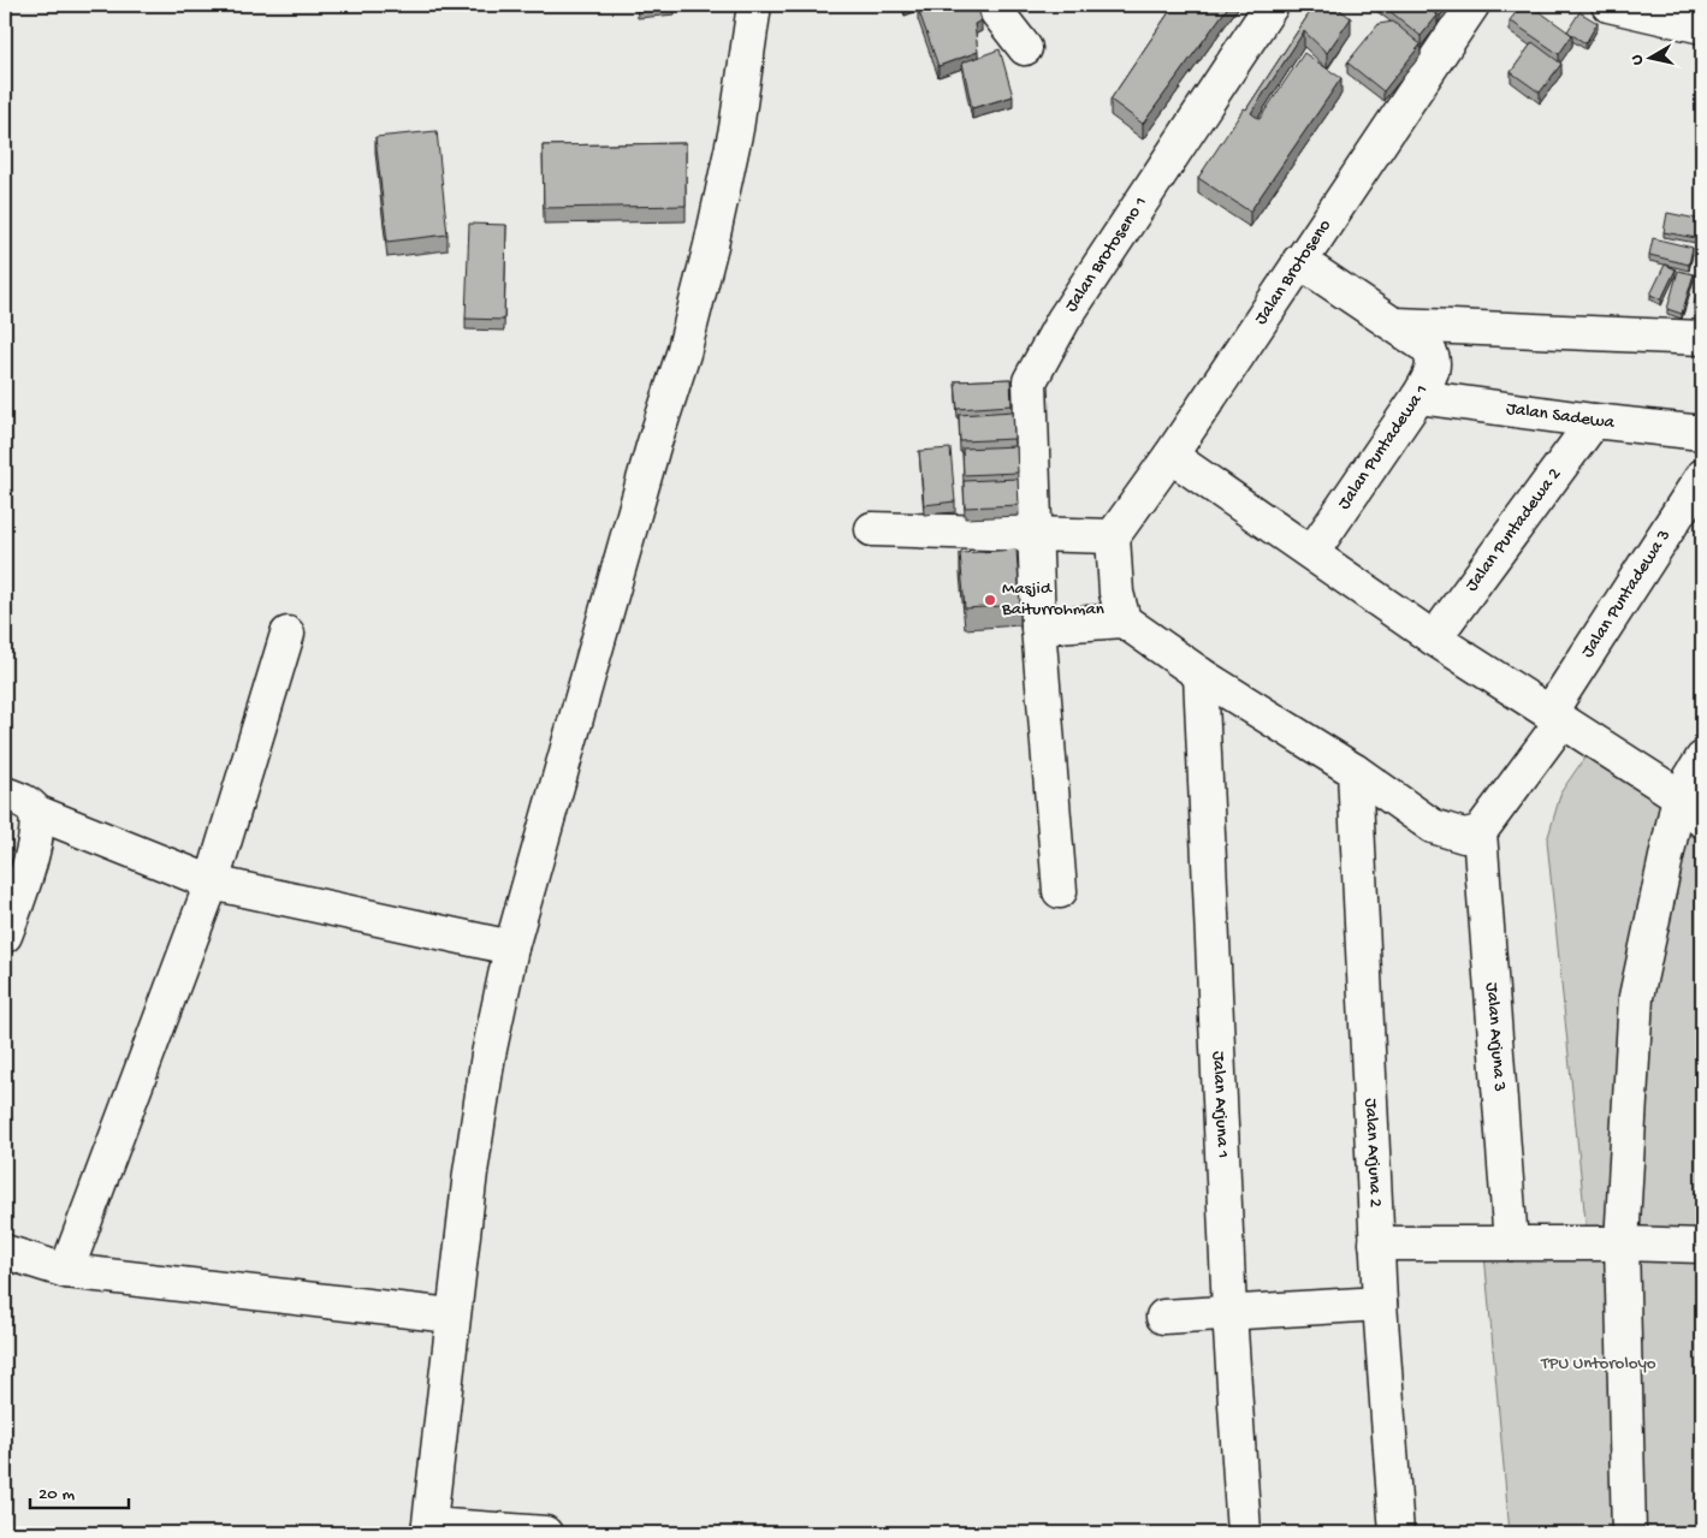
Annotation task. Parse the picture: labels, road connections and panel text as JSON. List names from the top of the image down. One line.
{"streets":{"street":["Jalan Brotoseno 1","Jalan Brotoseno","Jalan Sadewa","Jalan Puntadewa 1","Jalan Puntadewa 2","Jalan Puntadewa 3","Jalan Arjuna 3","Jalan Arjuna 1","Jalan Arjuna 2"]},"crossings":[["Jalan Brotoseno","Jalan Puntadewa 1"],["Jalan Sadewa","Jalan Puntadewa 1"],["Jalan Sadewa","Jalan Puntadewa 2"],["Jalan Puntadewa 3","Jalan Arjuna 3"]],"parks":["TPU Untoroloyo"],"places":["Masjid Baiturrohman"],"scale_bar":"20 m","north":"left"}
